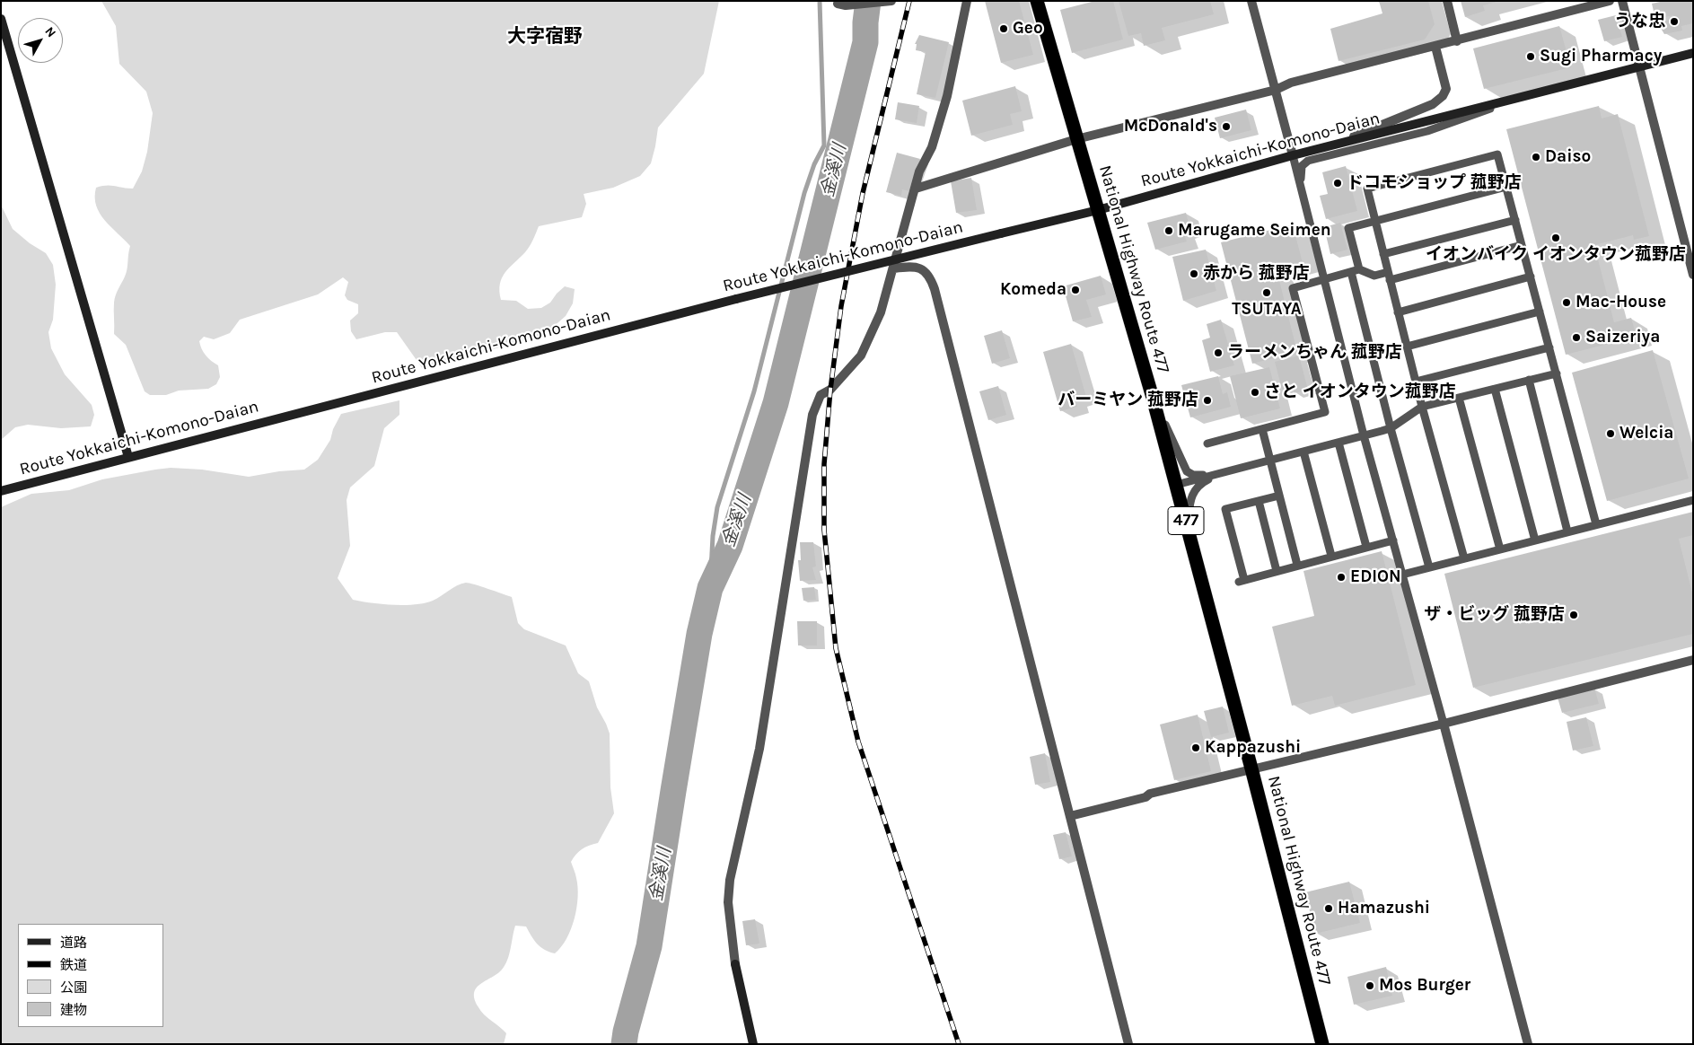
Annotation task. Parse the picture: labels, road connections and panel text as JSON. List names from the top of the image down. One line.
{"streets":{"highway":["National Highway Route 477","477"],"main road":["Route Yokkaichi-Komono-Daian"]},"crossings":[["Route Yokkaichi-Komono-Daian","National Highway Route 477"]],"districts":["大字宿野"],"water":["金溪川"],"places":["うな忠","Geo","Sugi Pharmacy","McDonald's","Daiso","ドコモショップ 菰野店","Marugame Seimen","イオンバイク イオンタウン菰野店","赤から 菰野店","Komeda","TSUTAYA","Mac-House","Saizeriya","ラーメンちゃん 菰野店","さと イオンタウン菰野店","バーミヤン 菰野店","Welcia","EDION","ザ・ビッグ 菰野店","Kappazushi","Hamazushi","Mos Burger"],"legend":["道路","鉄道","公園","建物"],"north":"top right"}
